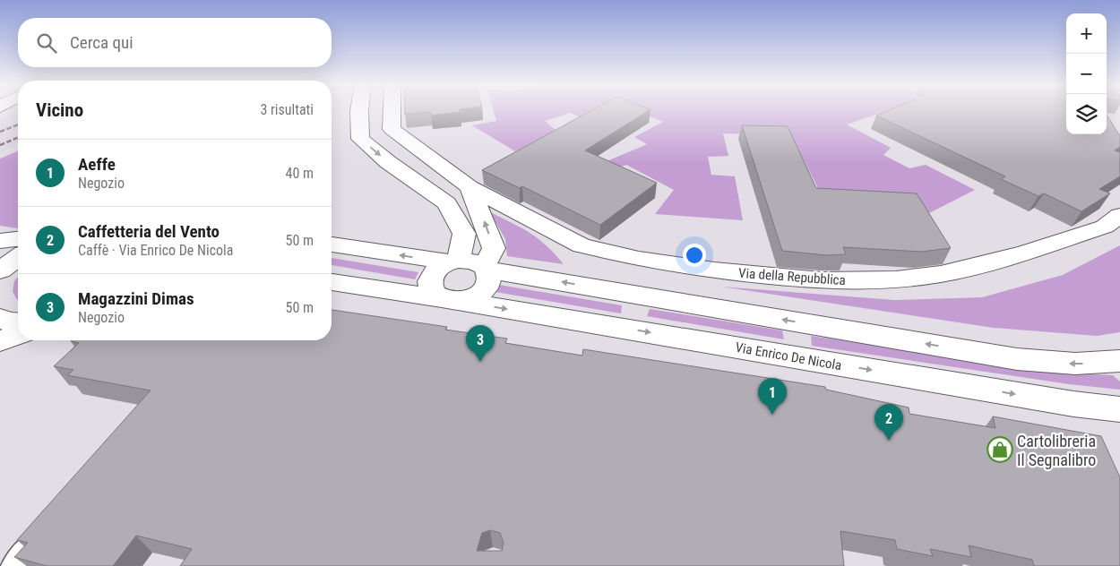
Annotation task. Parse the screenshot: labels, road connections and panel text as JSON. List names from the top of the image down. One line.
{"streets":{"street":["Via della Repubblica","Via Enrico De Nicola"]},"places":{"shop":["Cartolibreria Il Segnalibro"]},"page":{"map_buttons":["+","−"],"search":"Cerca qui","heading":["Vicino","3 risultati"],"list":[{"mark":"1","name":"Aeffe","note":"Negozio","value":"40 m"},{"mark":"2","name":"Caffetteria del Vento","note":"Caffè · Via Enrico De Nicola","value":"50 m"},{"mark":"3","name":"Magazzini Dimas","note":"Negozio","value":"50 m"}],"pins":["3","1","2"]}}
